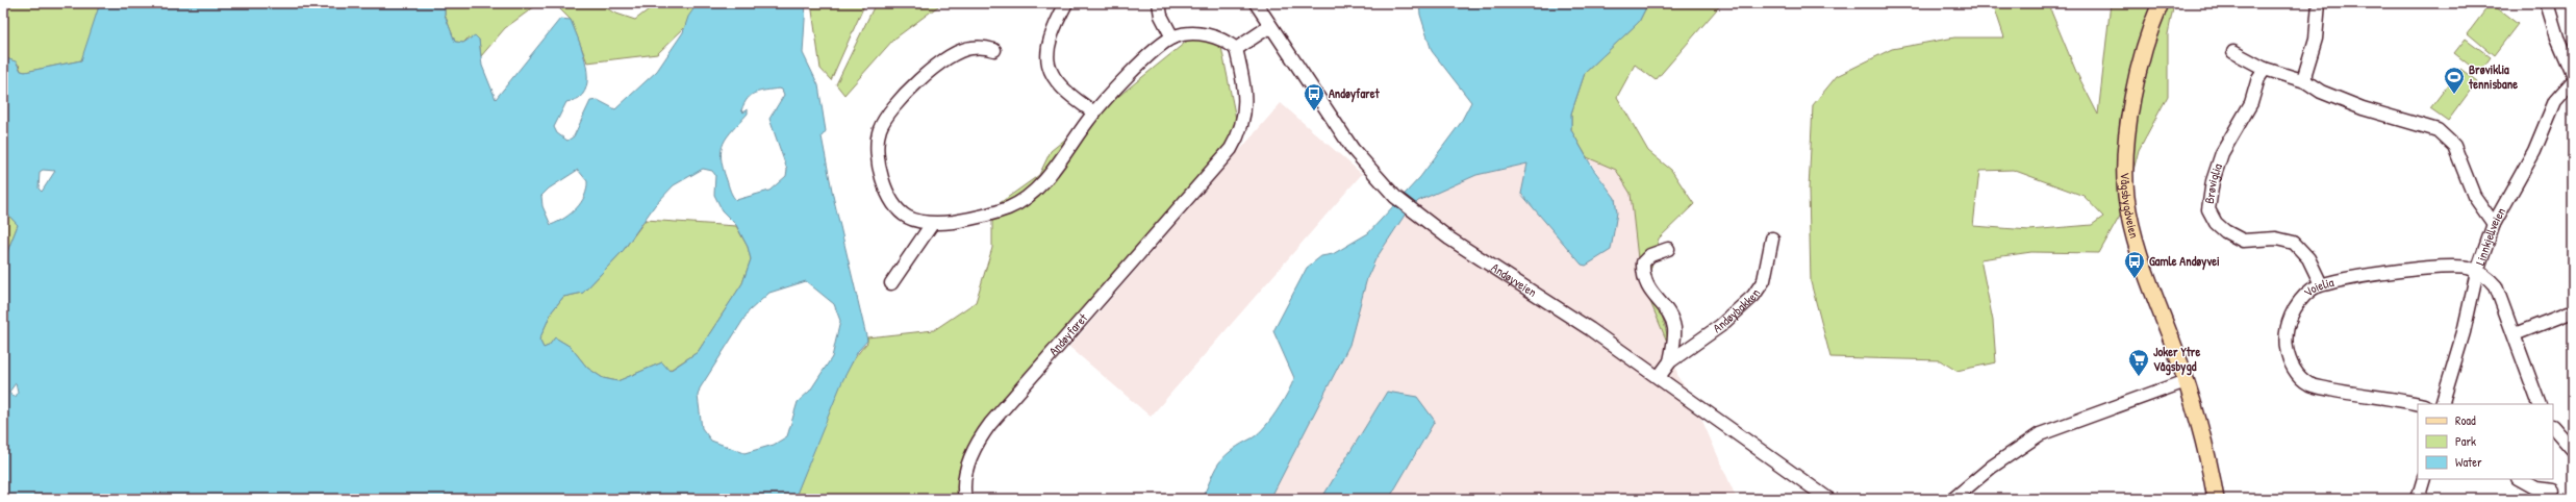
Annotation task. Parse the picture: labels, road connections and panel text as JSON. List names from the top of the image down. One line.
{"streets":{"main road":["Vågsbygdveien"],"street":["Brøviglia","Linnkjellveien","Andøyveien","Voielia","Andøybakken","Andøyfaret"]},"crossings":[["Brøviglia","Voielia"],["Linnkjellveien","Voielia"],["Andøyveien","Andøybakken"]],"places":{"sports":["Brøviklia tennisbane"],"bus stop":["Andøyfaret","Gamle Andøyvei"],"supermarket":["Joker Ytre Vågsbygd"]},"legend":["Road","Park","Water"]}
